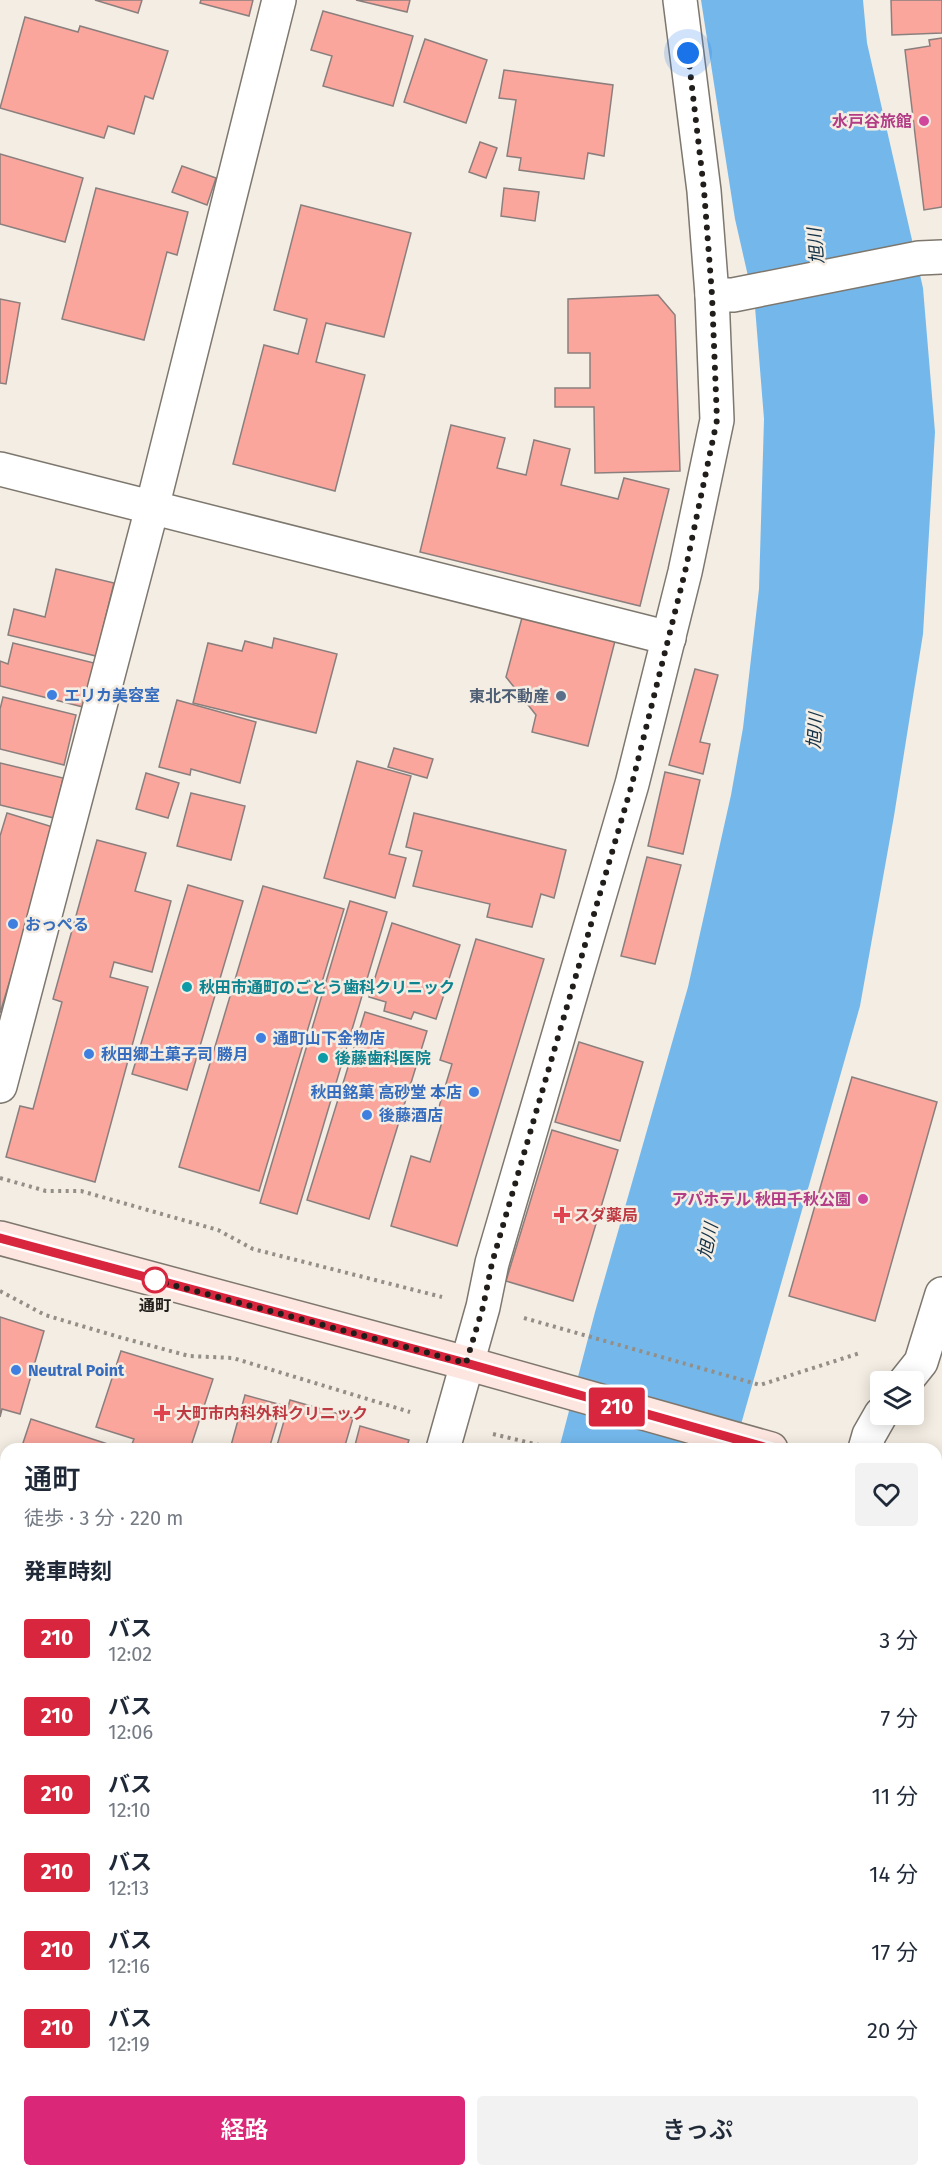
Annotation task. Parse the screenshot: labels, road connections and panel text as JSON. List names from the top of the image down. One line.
{"water":["旭川"],"places":{"other":["水戸谷旅館","エリカ美容室","東北不動産","おっぺる","秋田市通町のごとう歯科クリニック","通町山下金物店","秋田郷土菓子司 勝月","後藤歯科医院","秋田銘菓 高砂堂 本店","後藤酒店","アパホテル 秋田千秋公園","通町","Neutral Point"],"health":["スダ薬局","大町市内科外科クリニック"]},"lines":["bus line 210"],"page":{"on_map":"210","heading":[["通町","徒歩 · 3 分 · 220 m"],"発車時刻"],"list":[{"mark":"210","name":"バス","note":"12:02","value":"3 分"},{"mark":"210","name":"バス","note":"12:06","value":"7 分"},{"mark":"210","name":"バス","note":"12:10","value":"11 分"},{"mark":"210","name":"バス","note":"12:13","value":"14 分"},{"mark":"210","name":"バス","note":"12:16","value":"17 分"},{"mark":"210","name":"バス","note":"12:19","value":"20 分"}],"buttons":["経路","きっぷ"]}}
